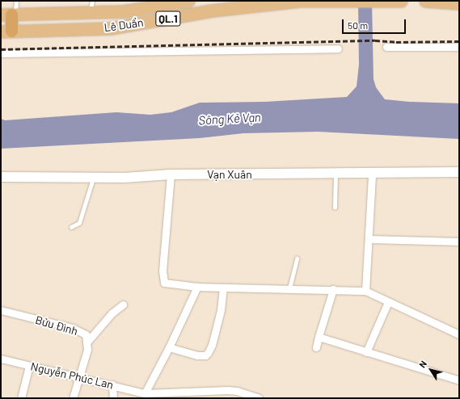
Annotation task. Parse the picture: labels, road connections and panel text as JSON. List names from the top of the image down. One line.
{"streets":{"main road":["QL.1","Lê Duẩn"],"street":["Vạn Xuân","Bửu Đình","Nguyễn Phúc Lan"]},"crossings":[["Bửu Đình","Nguyễn Phúc Lan"]],"water":["Sông Kẻ Vạn"],"scale_bar":"50 m","north":"top left"}
